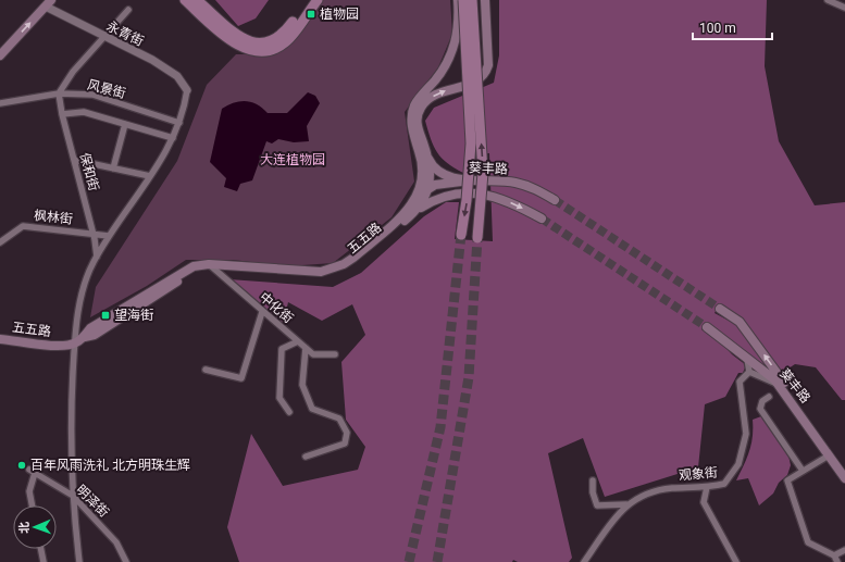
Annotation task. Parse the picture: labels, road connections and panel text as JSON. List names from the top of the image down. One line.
{"streets":{"main road":["葵丰路","五五路"],"street":["永青街","风景街","保和街","枫林街","中化街","观象街","明泽街"]},"crossings":[["风景街","保和街"],["葵丰路","五五路"],["保和街","枫林街"],["五五路","中化街"]],"parks":["大连植物园"],"places":{"transit":["植物园","望海街"],"other":["百年风雨洗礼 北方明珠生辉"]},"scale_bar":"100 m","north":"left"}
